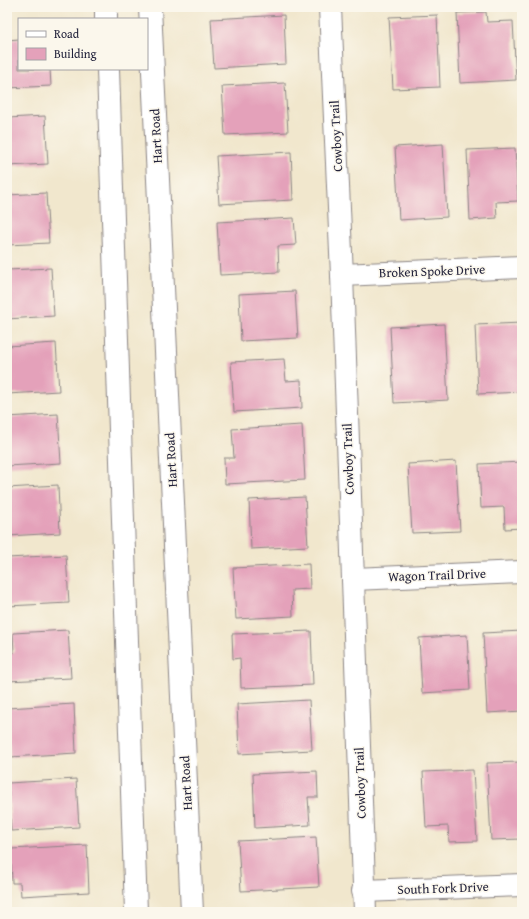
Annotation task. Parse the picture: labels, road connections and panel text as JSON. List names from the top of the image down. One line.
{"streets":{"street":["Hart Road","Cowboy Trail","Broken Spoke Drive","Wagon Trail Drive","South Fork Drive"]},"crossings":[["Cowboy Trail","Broken Spoke Drive"],["Cowboy Trail","Wagon Trail Drive"],["Cowboy Trail","South Fork Drive"]],"legend":["Road","Building"]}
